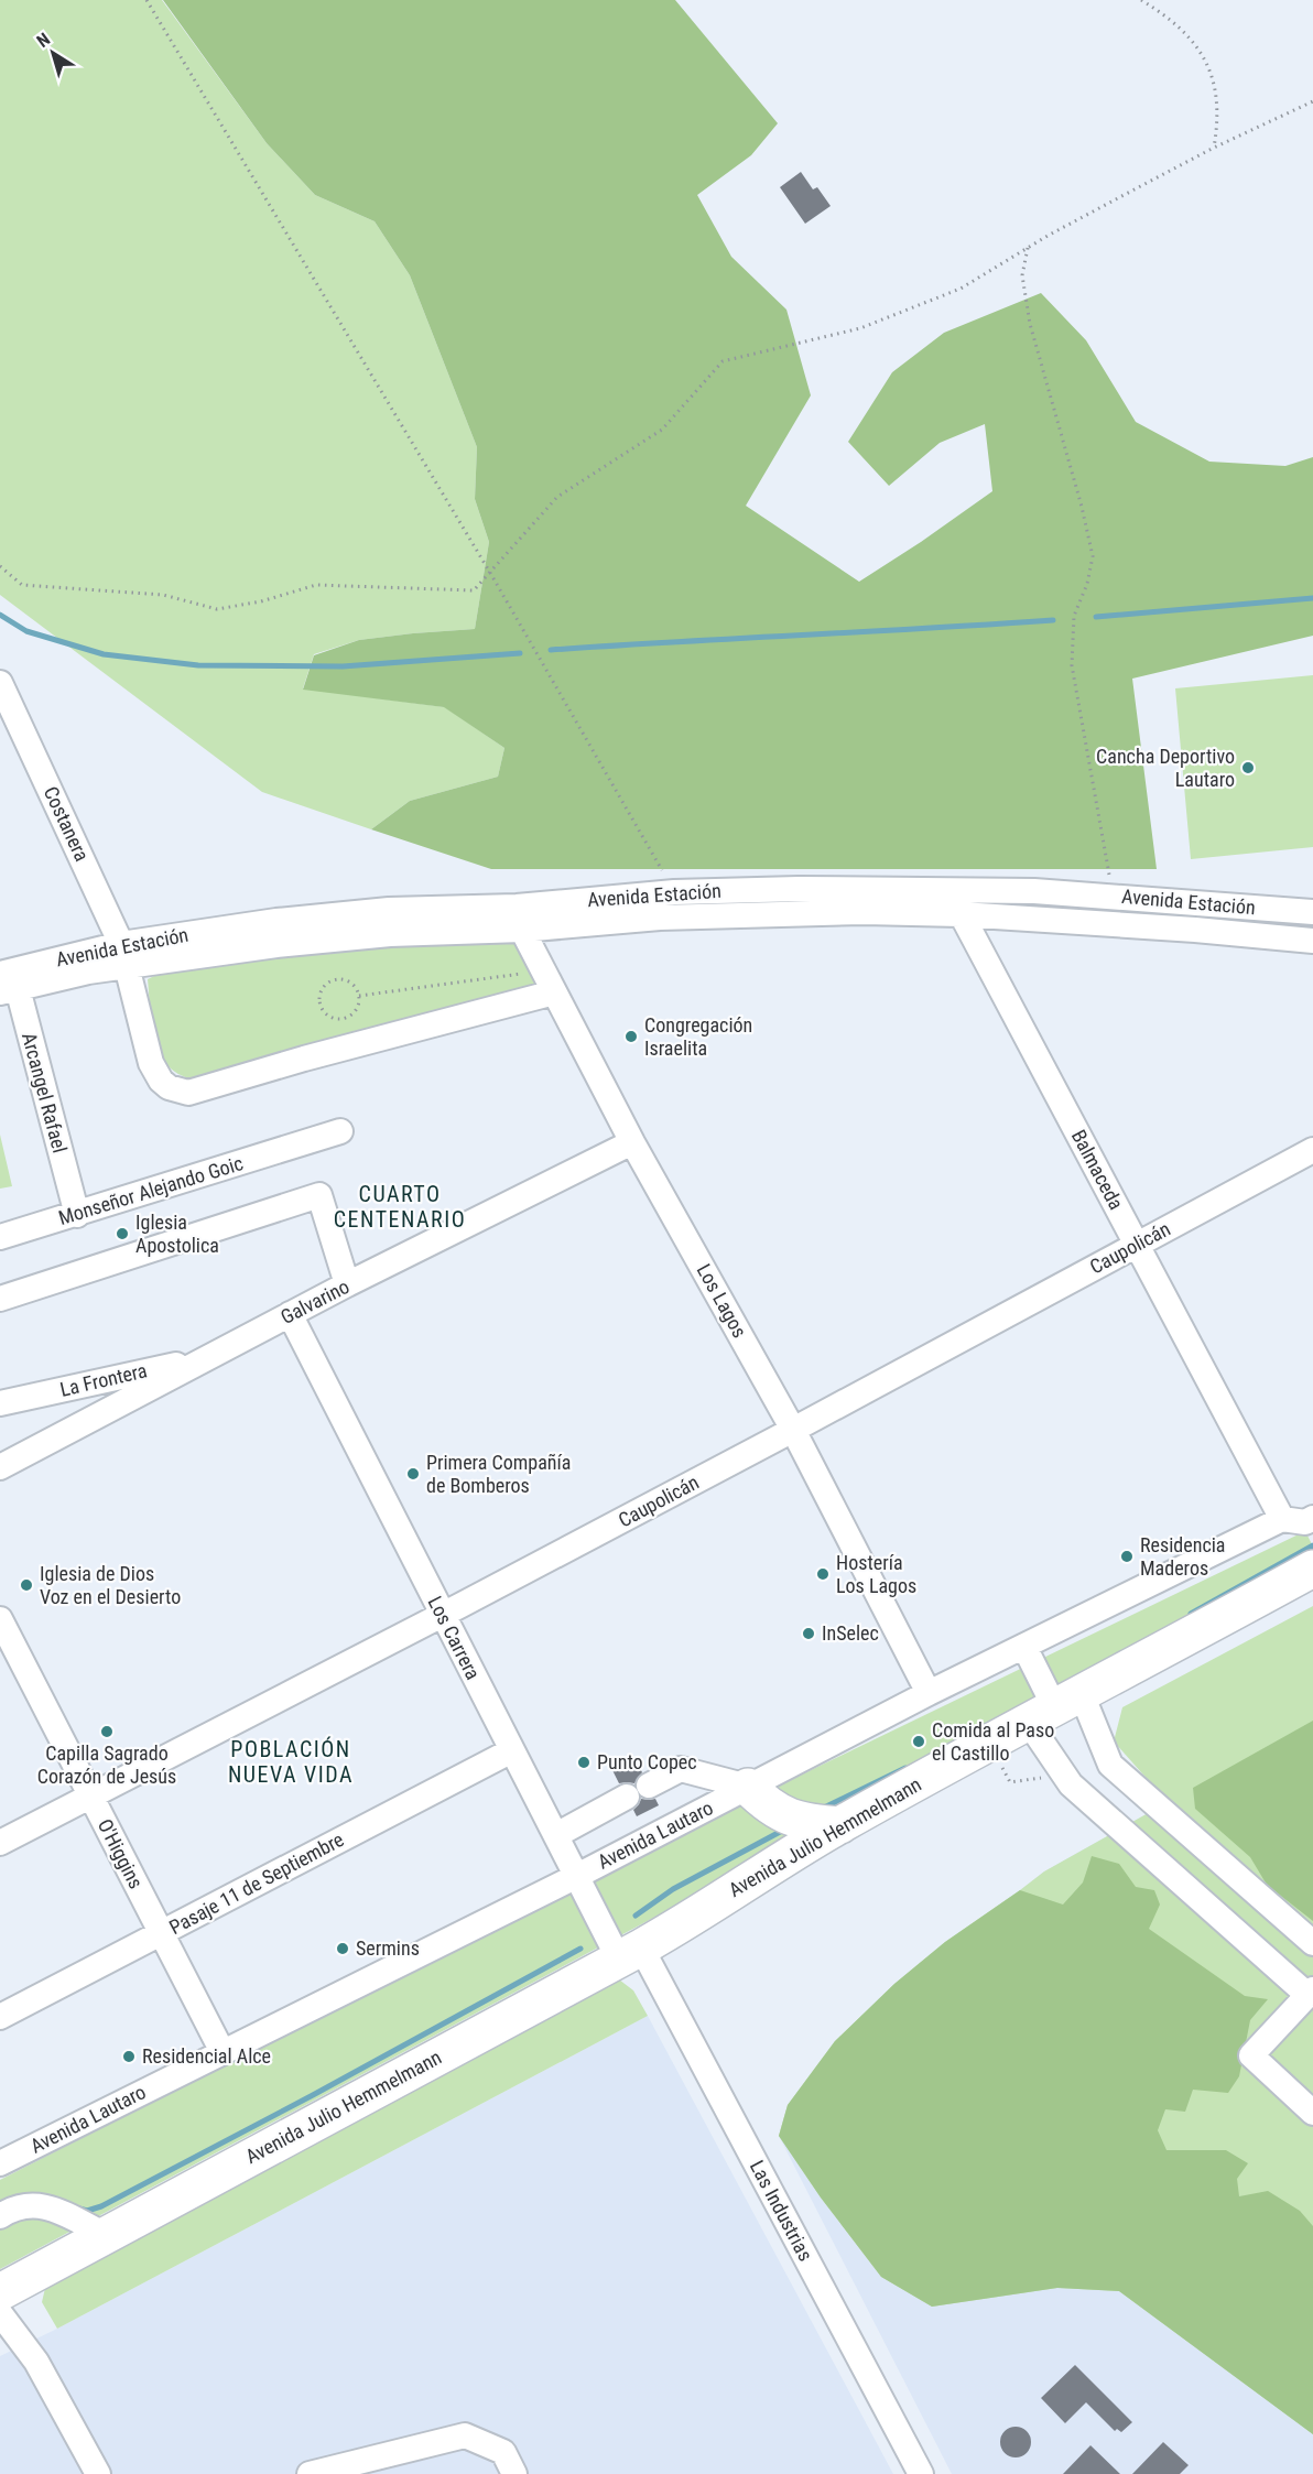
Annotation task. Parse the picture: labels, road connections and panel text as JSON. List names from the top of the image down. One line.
{"streets":{"highway":["Avenida Julio Hemmelmann"],"street":["Costanera","Avenida Estación","Arcangel Rafael","Balmaceda","Monseñor Alejando Goic","Caupolicán","Los Lagos","Galvarino","La Frontera","Los Carrera","Avenida Lautaro","O'Higgins","Pasaje 11 de Septiembre","Las Industrias"]},"crossings":[["Costanera","Avenida Estación"],["Costanera","Los Lagos"],["Avenida Estación","Arcangel Rafael"],["Avenida Estación","Balmaceda"],["Avenida Estación","Los Lagos"],["Arcangel Rafael","Monseñor Alejando Goic"],["Balmaceda","Caupolicán"],["Balmaceda","Avenida Lautaro"],["Caupolicán","Los Lagos"],["Caupolicán","Los Carrera"],["Caupolicán","O'Higgins"],["Los Lagos","Galvarino"],["Los Lagos","Avenida Lautaro"],["Galvarino","La Frontera"],["Galvarino","Los Carrera"],["Los Carrera","Avenida Lautaro"],["Los Carrera","Avenida Julio Hemmelmann"],["Los Carrera","Pasaje 11 de Septiembre"],["Los Carrera","Las Industrias"],["Avenida Lautaro","O'Higgins"],["Avenida Julio Hemmelmann","Las Industrias"],["O'Higgins","Pasaje 11 de Septiembre"]],"districts":["CUARTO CENTENARIO","POBLACIÓN NUEVA VIDA"],"places":["Cancha Deportivo Lautaro","Congregación Israelita","Iglesia Apostolica","Primera Compañía de Bomberos","Residencia Maderos","Hostería Los Lagos","Iglesia de Dios Voz en el Desierto","InSelec","Capilla Sagrado Corazón de Jesús","Comida al Paso el Castillo","Punto Copec","Sermins","Residencial Alce"],"north":"top left"}
